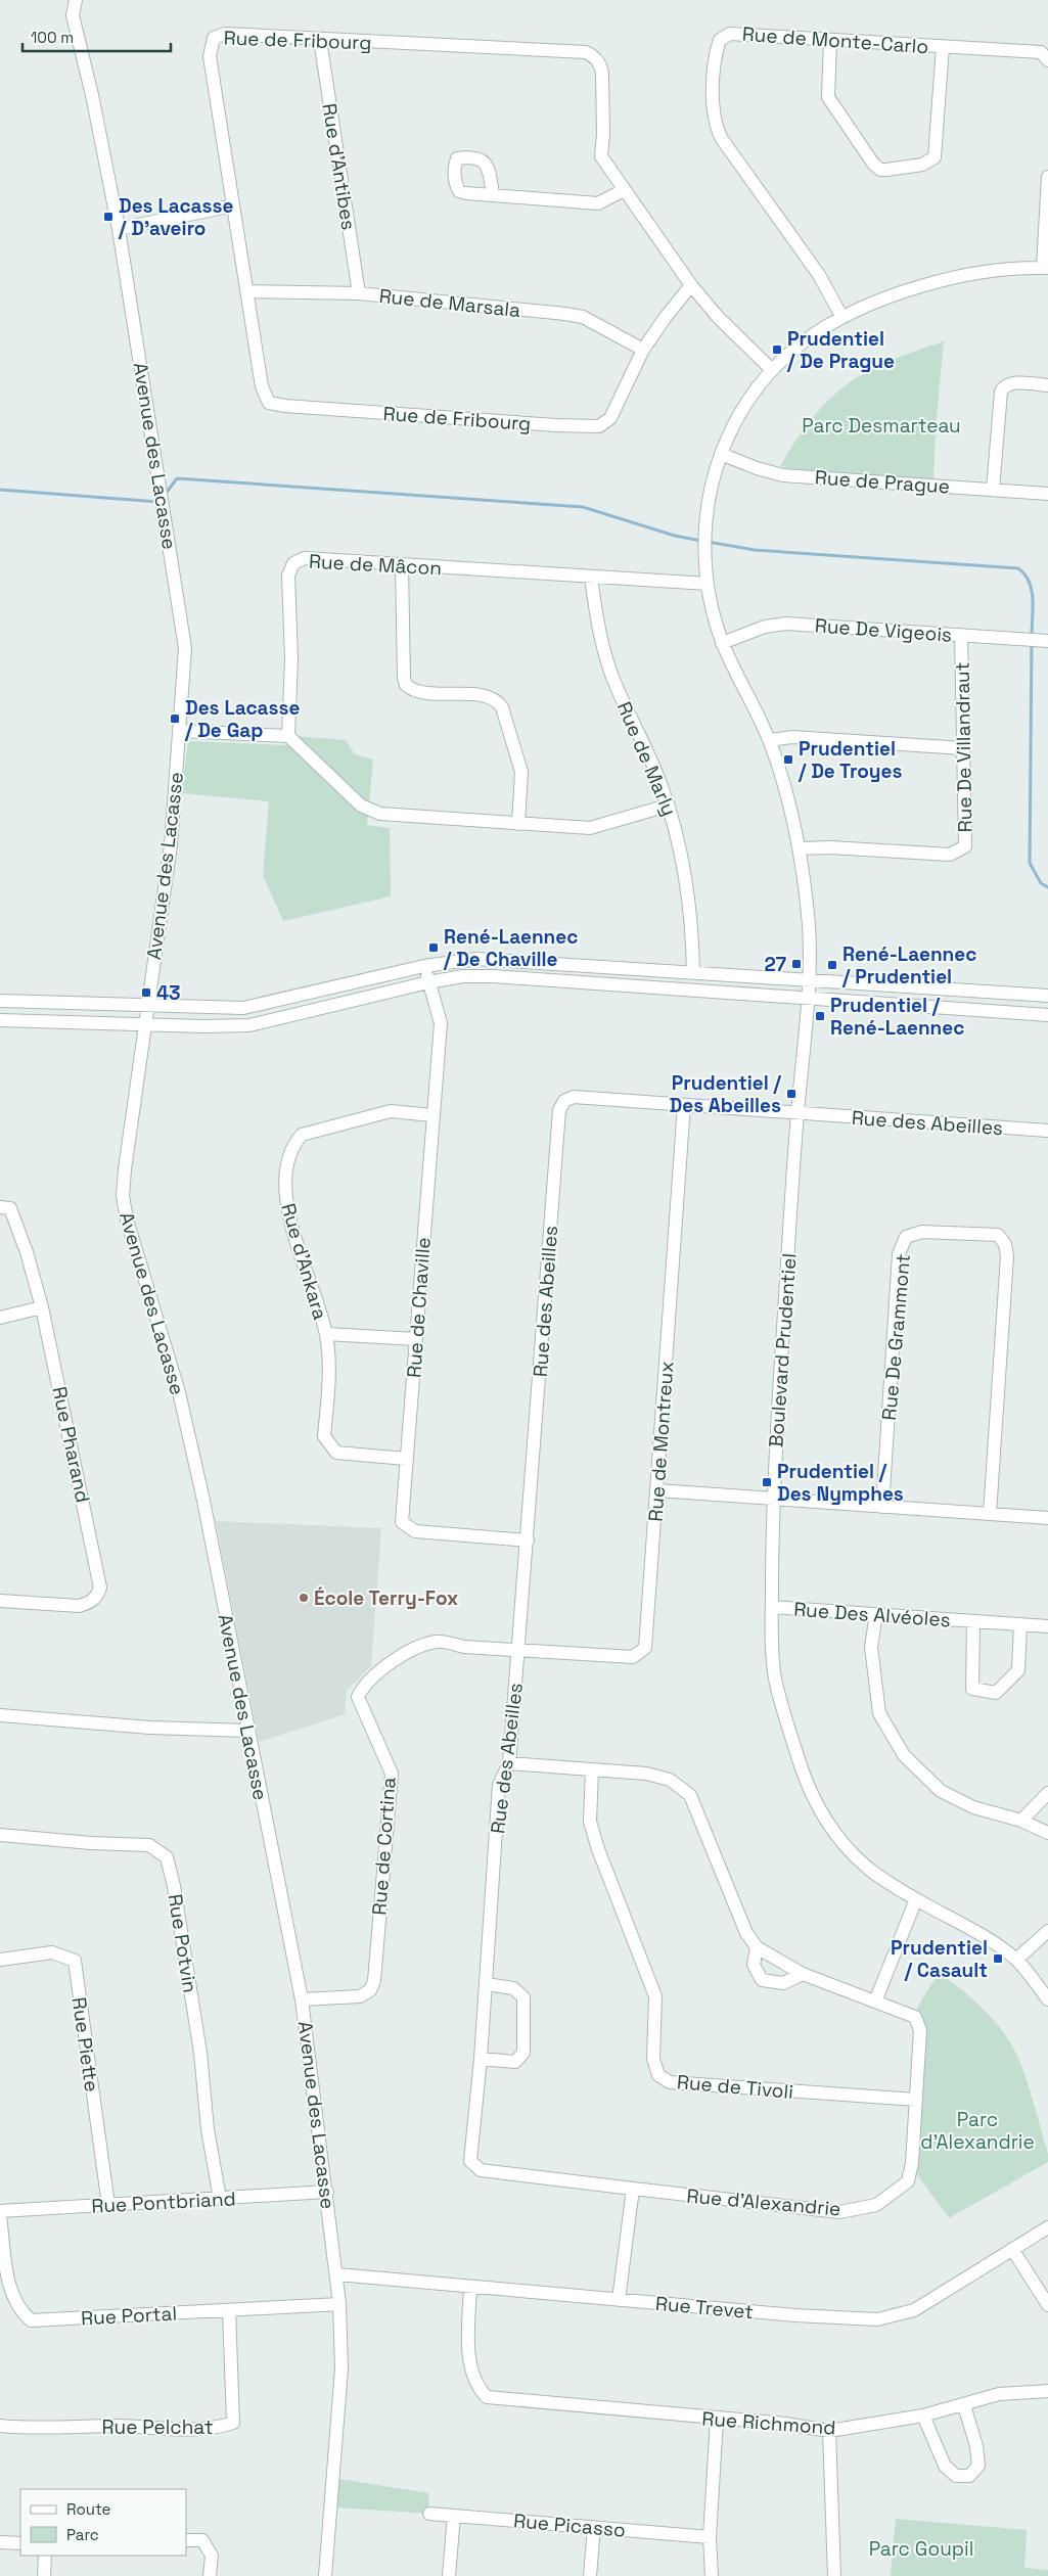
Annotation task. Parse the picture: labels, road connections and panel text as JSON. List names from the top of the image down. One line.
{"streets":{"street":["Rue de Fribourg","Rue de Monte-Carlo","Rue d'Antibes","Rue de Marsala","Avenue des Lacasse","Rue de Prague","Rue de Mâcon","Rue De Vigeois","Rue De Villandraut","Rue de Marly","Rue des Abeilles","Rue d'Ankara","Rue de Chaville","Rue De Grammont","Boulevard Prudentiel","Rue de Montreux","Rue Pharand","Rue Des Alvéoles","Rue de Cortina","Rue Potvin","Rue Piette","Rue de Tivoli","Rue Pontbriand","Rue d'Alexandrie","Rue Trevet","Rue Portal","Rue Richmond","Rue Pelchat","Rue Picasso"]},"crossings":[["Rue de Fribourg","Rue d'Antibes"],["Rue de Fribourg","Rue de Marsala"],["Rue de Fribourg","Boulevard Prudentiel"],["Rue de Monte-Carlo","Boulevard Prudentiel"],["Rue d'Antibes","Rue de Marsala"],["Avenue des Lacasse","Rue de Cortina"],["Avenue des Lacasse","Rue Pontbriand"],["Avenue des Lacasse","Rue Trevet"],["Avenue des Lacasse","Rue Portal"],["Rue de Prague","Boulevard Prudentiel"],["Rue de Mâcon","Rue de Marly"],["Rue de Mâcon","Boulevard Prudentiel"],["Rue De Vigeois","Rue De Villandraut"],["Rue De Vigeois","Boulevard Prudentiel"],["Rue De Villandraut","Boulevard Prudentiel"],["Rue des Abeilles","Rue de Chaville"],["Rue des Abeilles","Boulevard Prudentiel"],["Rue des Abeilles","Rue de Montreux"],["Rue des Abeilles","Rue de Cortina"],["Rue des Abeilles","Rue d'Alexandrie"],["Rue d'Ankara","Rue de Chaville"],["Boulevard Prudentiel","Rue Des Alvéoles"],["Rue de Montreux","Rue de Cortina"],["Rue Potvin","Rue Pontbriand"],["Rue Piette","Rue Pontbriand"],["Rue de Tivoli","Rue d'Alexandrie"],["Rue Trevet","Rue Richmond"],["Rue Portal","Rue Pelchat"]],"parks":["Parc Desmarteau","Parc d'Alexandrie","Parc Goupil"],"places":{"transit":["Des Lacasse / D'aveiro","Prudentiel / De Prague","Des Lacasse / De Gap","Prudentiel / De Troyes","René-Laennec / De Chaville","27","René-Laennec / Prudentiel","43","Prudentiel / René-Laennec","Prudentiel / Des Abeilles","Prudentiel / Des Nymphes","Prudentiel / Casault"],"other":["École Terry-Fox"]},"legend":["Route","Parc"],"scale_bar":"100 m"}
